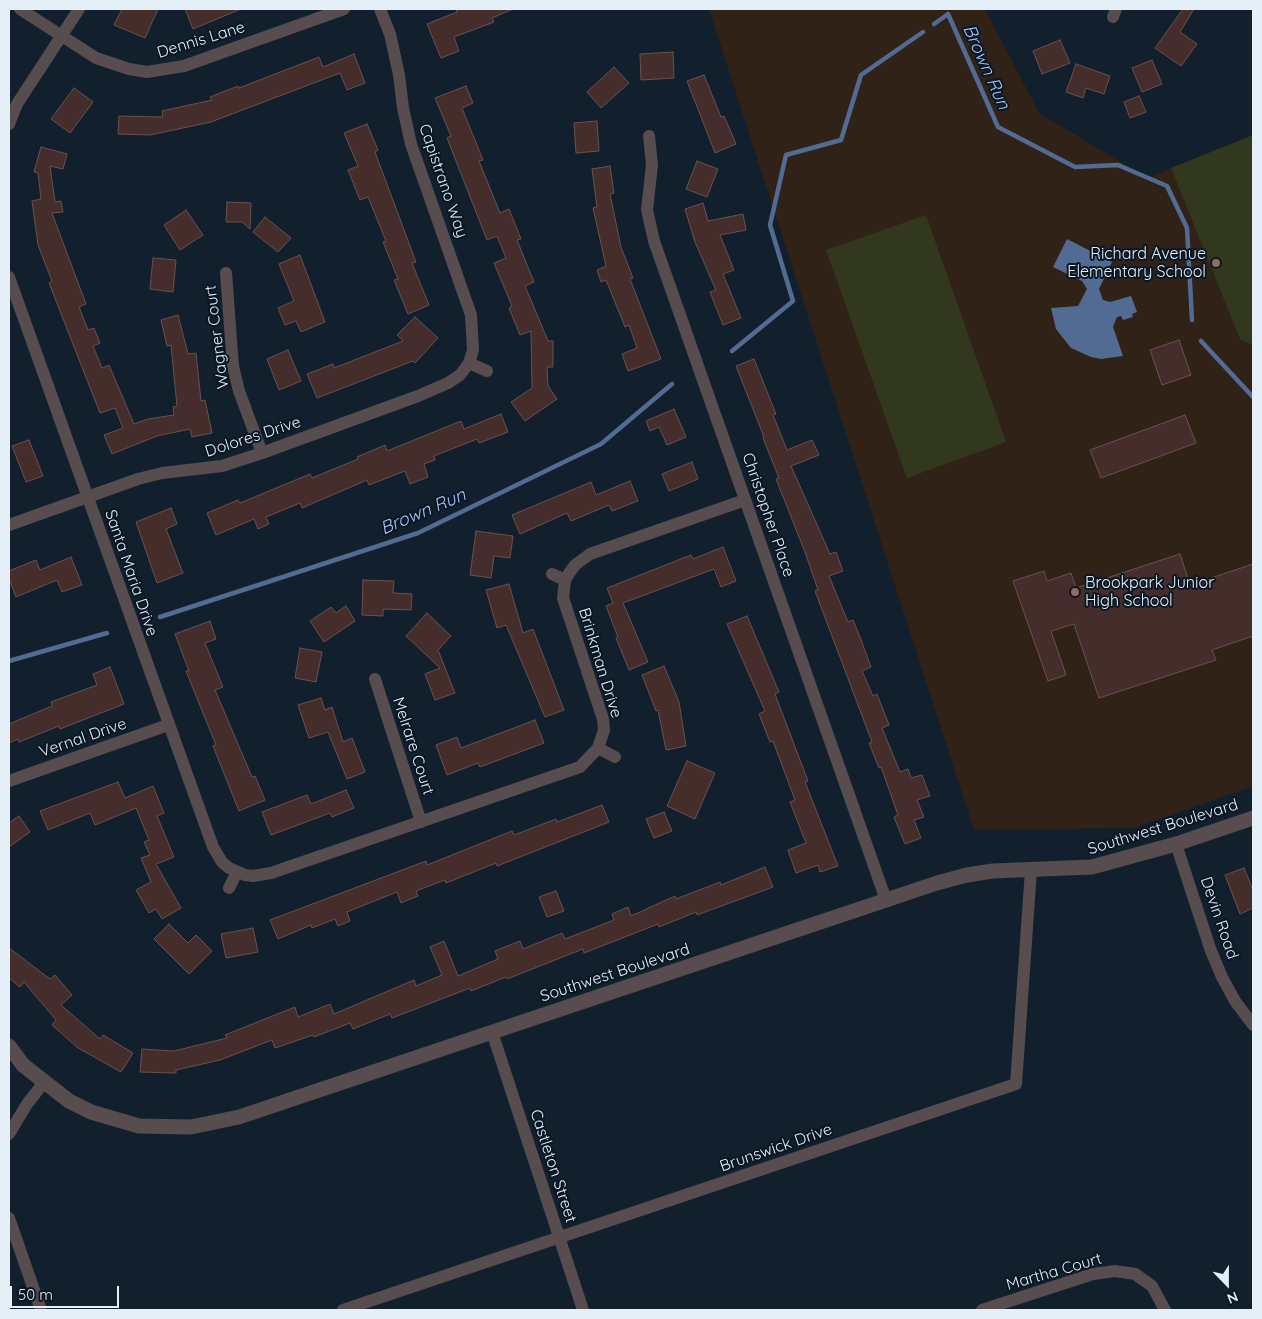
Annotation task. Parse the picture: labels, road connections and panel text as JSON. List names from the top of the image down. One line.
{"streets":{"street":["Dennis Lane","Capistrano Way","Wagner Court","Dolores Drive","Christopher Place","Santa Maria Drive","Brinkman Drive","Vernal Drive","Melrare Court","Southwest Boulevard","Devin Road","Brunswick Drive","Castleton Street","Martha Court"]},"crossings":[["Capistrano Way","Dolores Drive"],["Wagner Court","Dolores Drive"],["Dolores Drive","Santa Maria Drive"],["Christopher Place","Southwest Boulevard"],["Santa Maria Drive","Vernal Drive"],["Southwest Boulevard","Devin Road"],["Southwest Boulevard","Brunswick Drive"],["Southwest Boulevard","Castleton Street"],["Brunswick Drive","Castleton Street"]],"water":["Brown Run"],"places":["Richard Avenue Elementary School","Brookpark Junior High School"],"scale_bar":"50 m","north":"bottom"}
